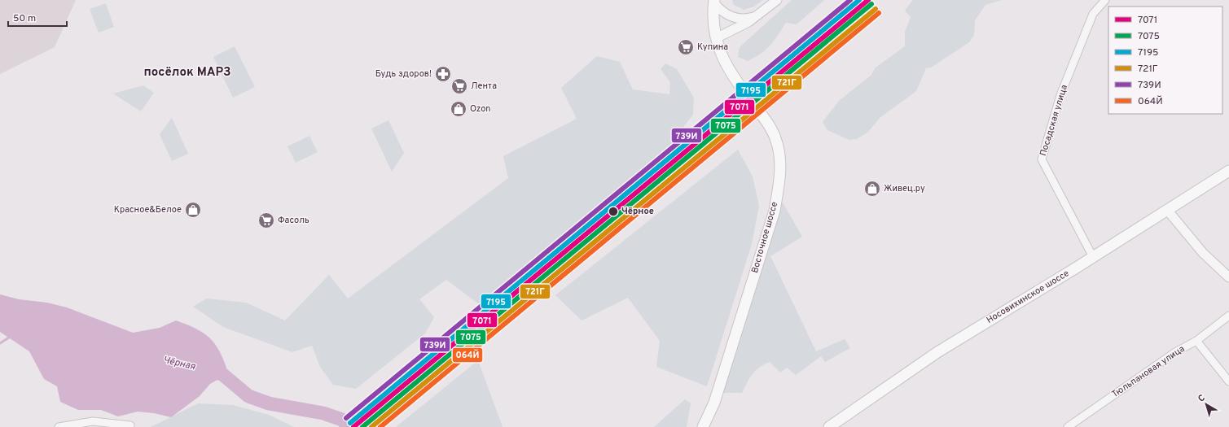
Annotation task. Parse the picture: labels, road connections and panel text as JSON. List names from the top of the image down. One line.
{"streets":{"main road":["Восточное шоссе","Носовихинское шоссе"],"street":["Посадская улица","Тюльпановая улица"]},"crossings":[["Посадская улица","Носовихинское шоссе"]],"districts":["посёлок МАРЗ"],"water":["Чёрная"],"places":{"supermarket":["Купина","Лента","Фасоль"],"pharmacy":["Будь здоров!"],"shop":["Ozon","Живец.ру","Красное&Белое"],"other":["Чёрное"]},"lines":["transit line 7071","transit line 7195","transit line 739И","transit line 7075","transit line 721Г","transit line 064Й"],"legend":["7071","7075","7195","721Г","739И","064Й"],"scale_bar":"50 m","north":"top left"}
